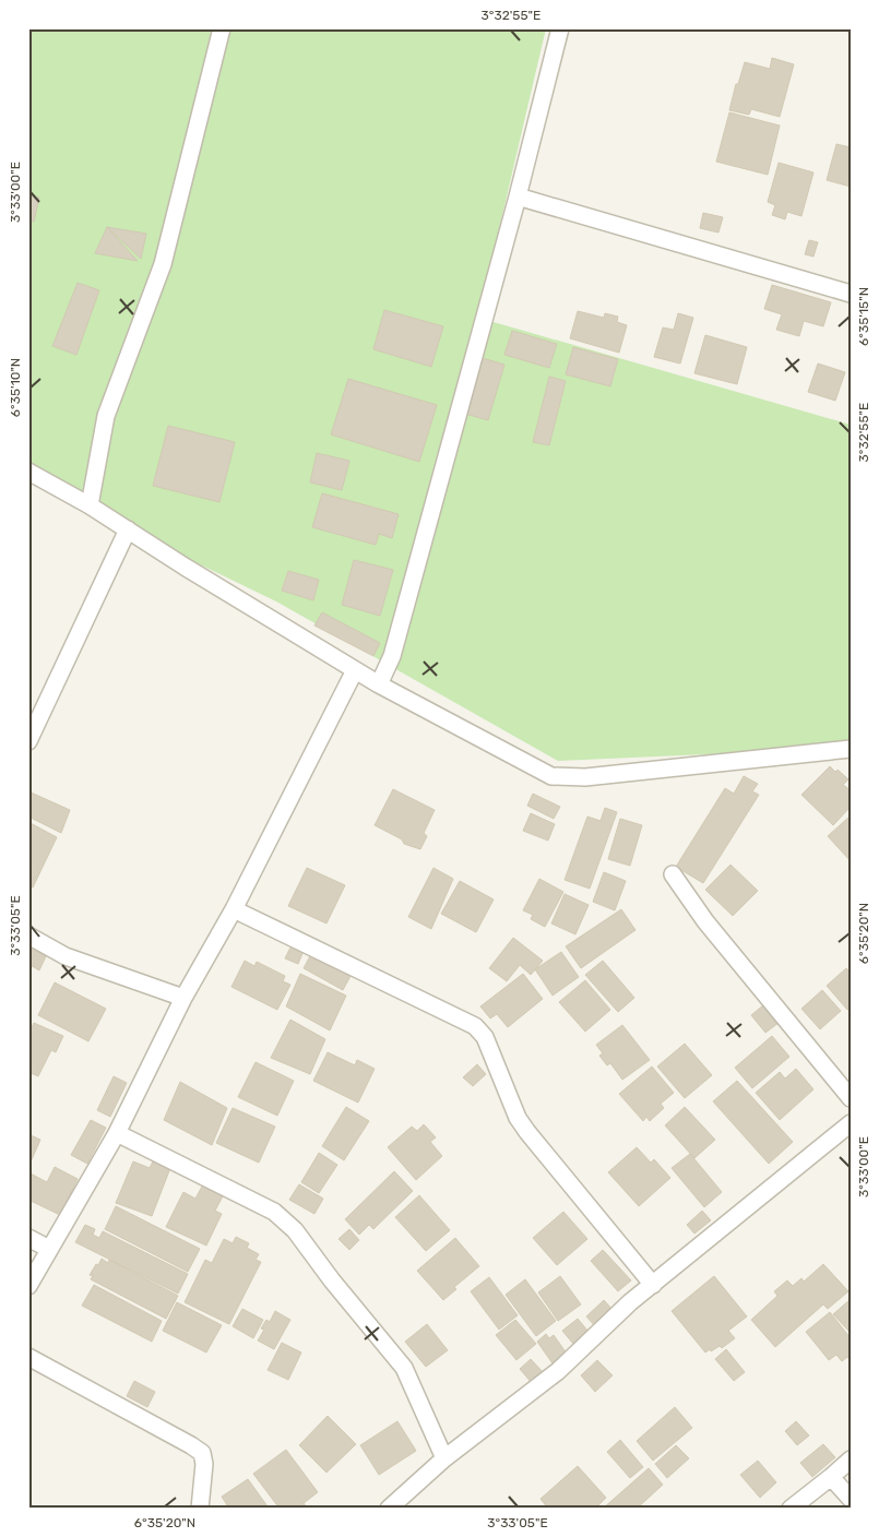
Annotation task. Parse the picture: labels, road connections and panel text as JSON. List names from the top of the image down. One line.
{"coordinates":["3°32'55\"E","3°33'00\"E","6°35'15\"N","6°35'10\"N","3°33'05\"E","6°35'20\"N"]}
